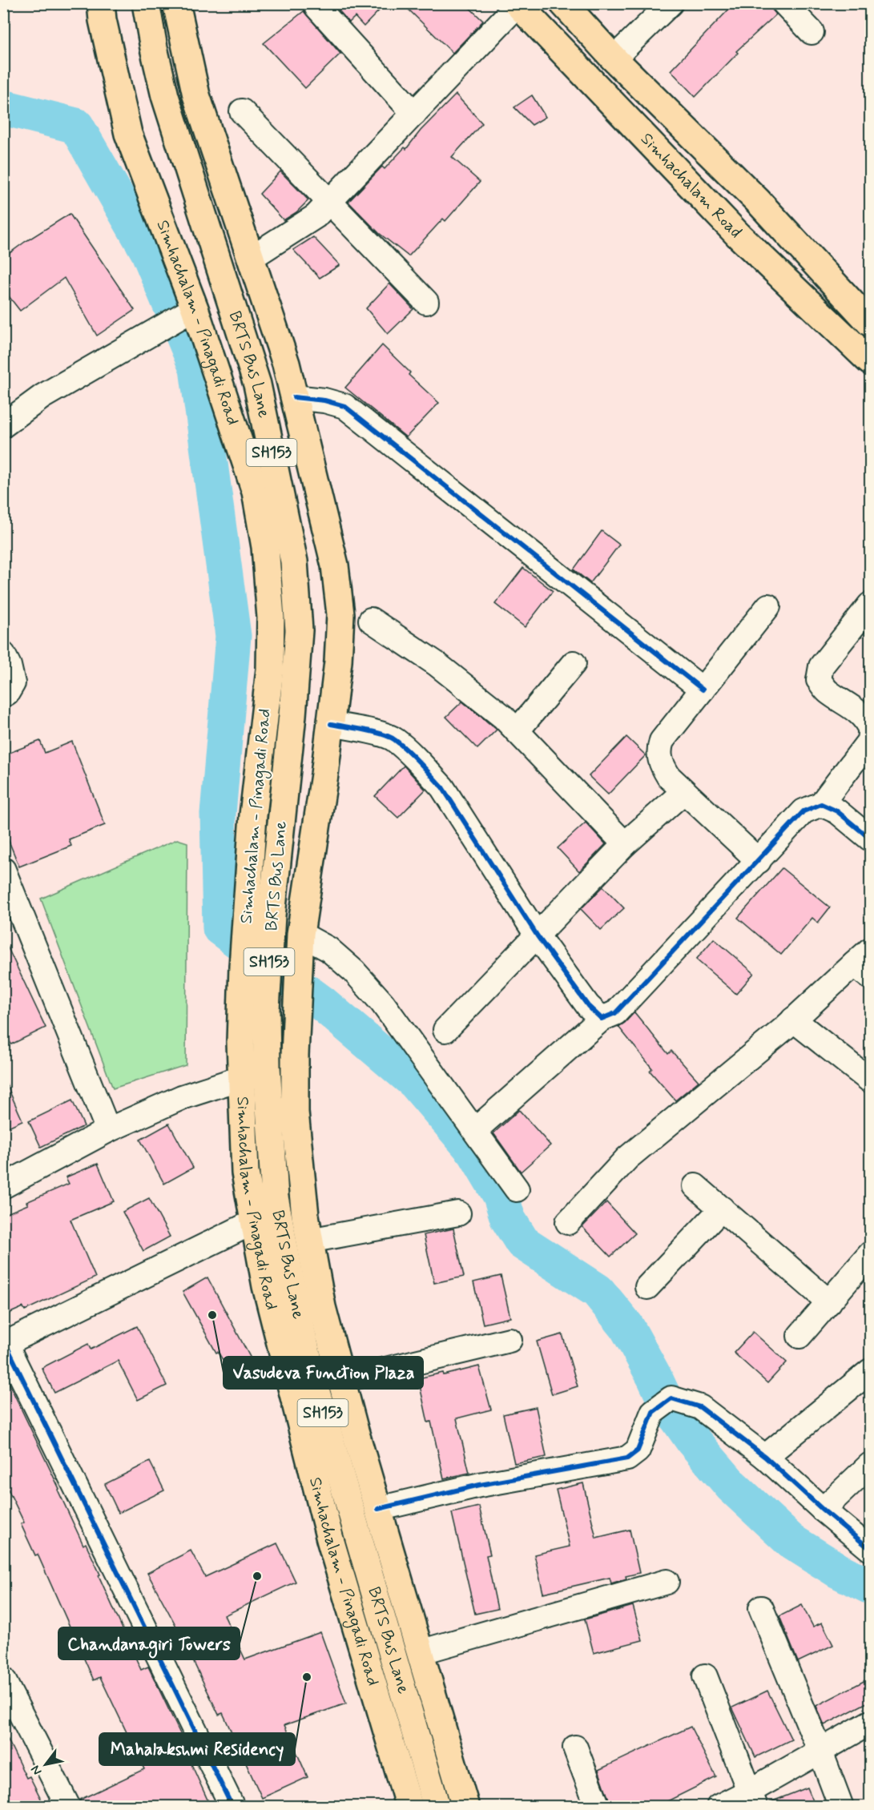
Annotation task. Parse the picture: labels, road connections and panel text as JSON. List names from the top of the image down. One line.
{"streets":{"main road":["Simhachalam Road","Simhachalam - Pinagadi Road","BRTS Bus Lane","SH153"]},"places":["Vasudeva Function Plaza","Chandanagiri Towers","Mahalakshmi Residency"],"north":"bottom left"}
